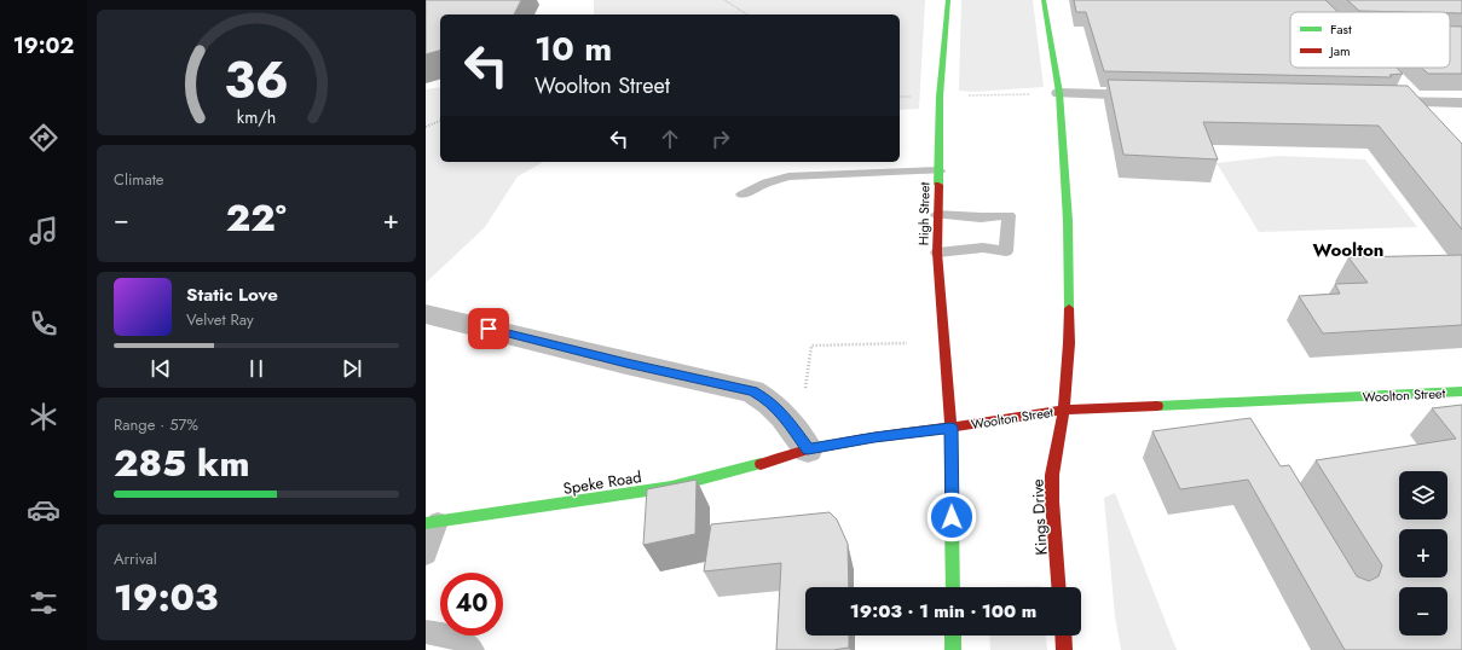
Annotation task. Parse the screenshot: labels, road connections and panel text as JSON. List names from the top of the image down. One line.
{"streets":{"main road":["High Street","Woolton Street","Speke Road","Kings Drive"]},"crossings":[["High Street","Woolton Street"],["Woolton Street","Speke Road"],["Woolton Street","Kings Drive"]],"districts":["Woolton"],"legend":["Fast","Jam"],"page":{"tabs":"19:02","turn":["10 m","Woolton Street"],"tile":["Climate",["Range · 57%","285 km"],["Arrival","19:03"]],"heat":["−","22°","+"],"song":["Static Love","Velvet Ray"],"map_buttons":["+","−"],"limit":"40","trip":"19:03 · 1 min · 100 m","gauge":["36","km/h"]}}
